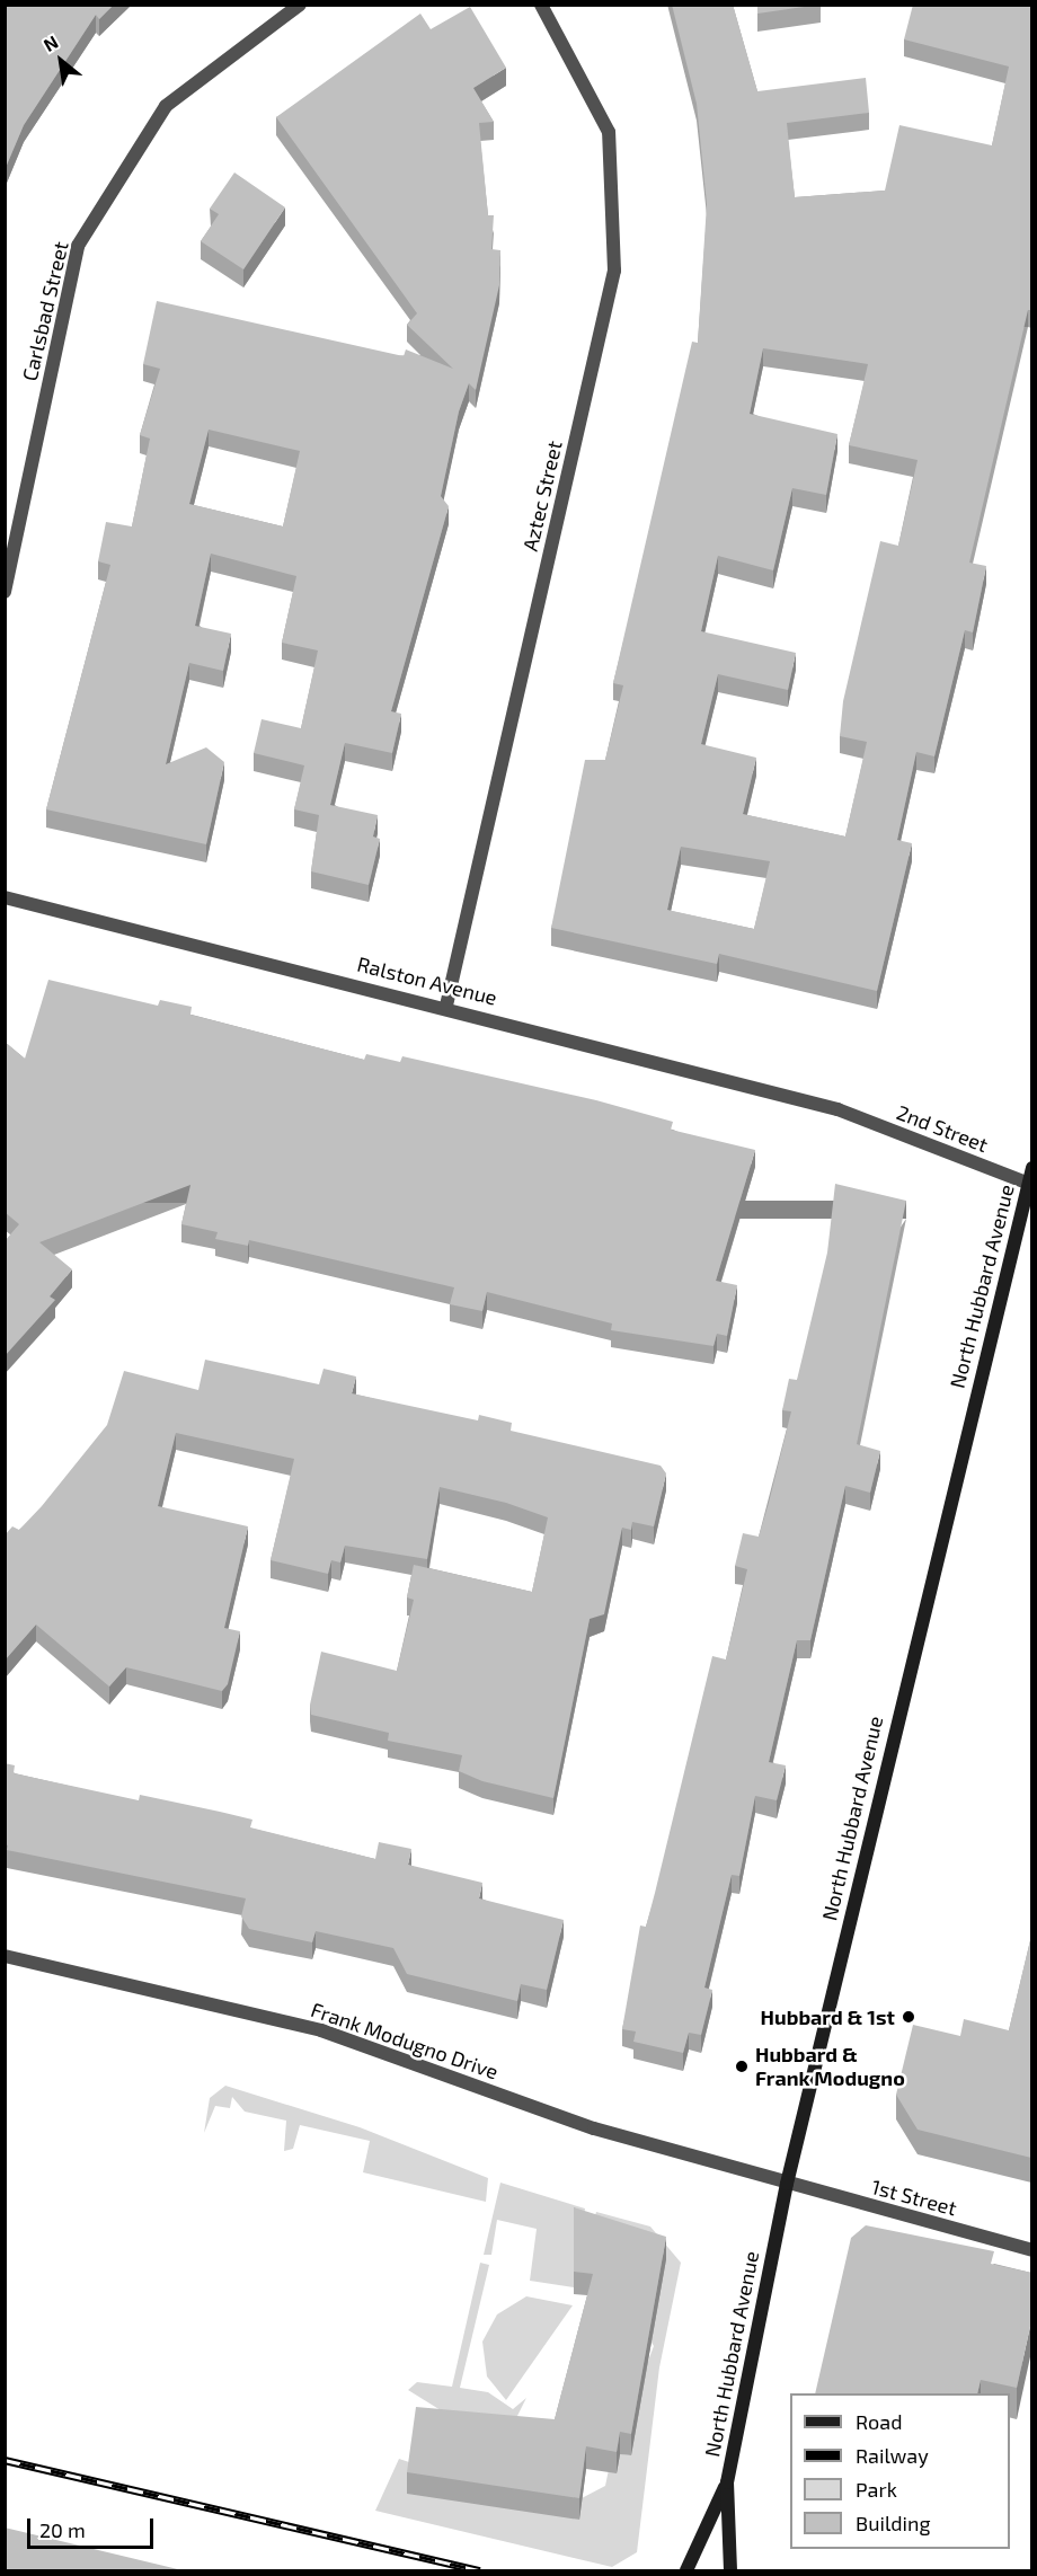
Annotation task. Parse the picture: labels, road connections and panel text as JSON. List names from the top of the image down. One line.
{"streets":{"main road":["North Hubbard Avenue"],"street":["Carlsbad Street","Aztec Street","Ralston Avenue","2nd Street","Frank Modugno Drive","1st Street"]},"crossings":[["Aztec Street","Ralston Avenue"],["Ralston Avenue","2nd Street"],["2nd Street","North Hubbard Avenue"],["North Hubbard Avenue","Frank Modugno Drive"],["North Hubbard Avenue","1st Street"],["Frank Modugno Drive","1st Street"]],"places":["Hubbard & 1st","Hubbard & Frank Modugno"],"legend":["Road","Railway","Park","Building"],"scale_bar":"20 m","north":"top left"}
